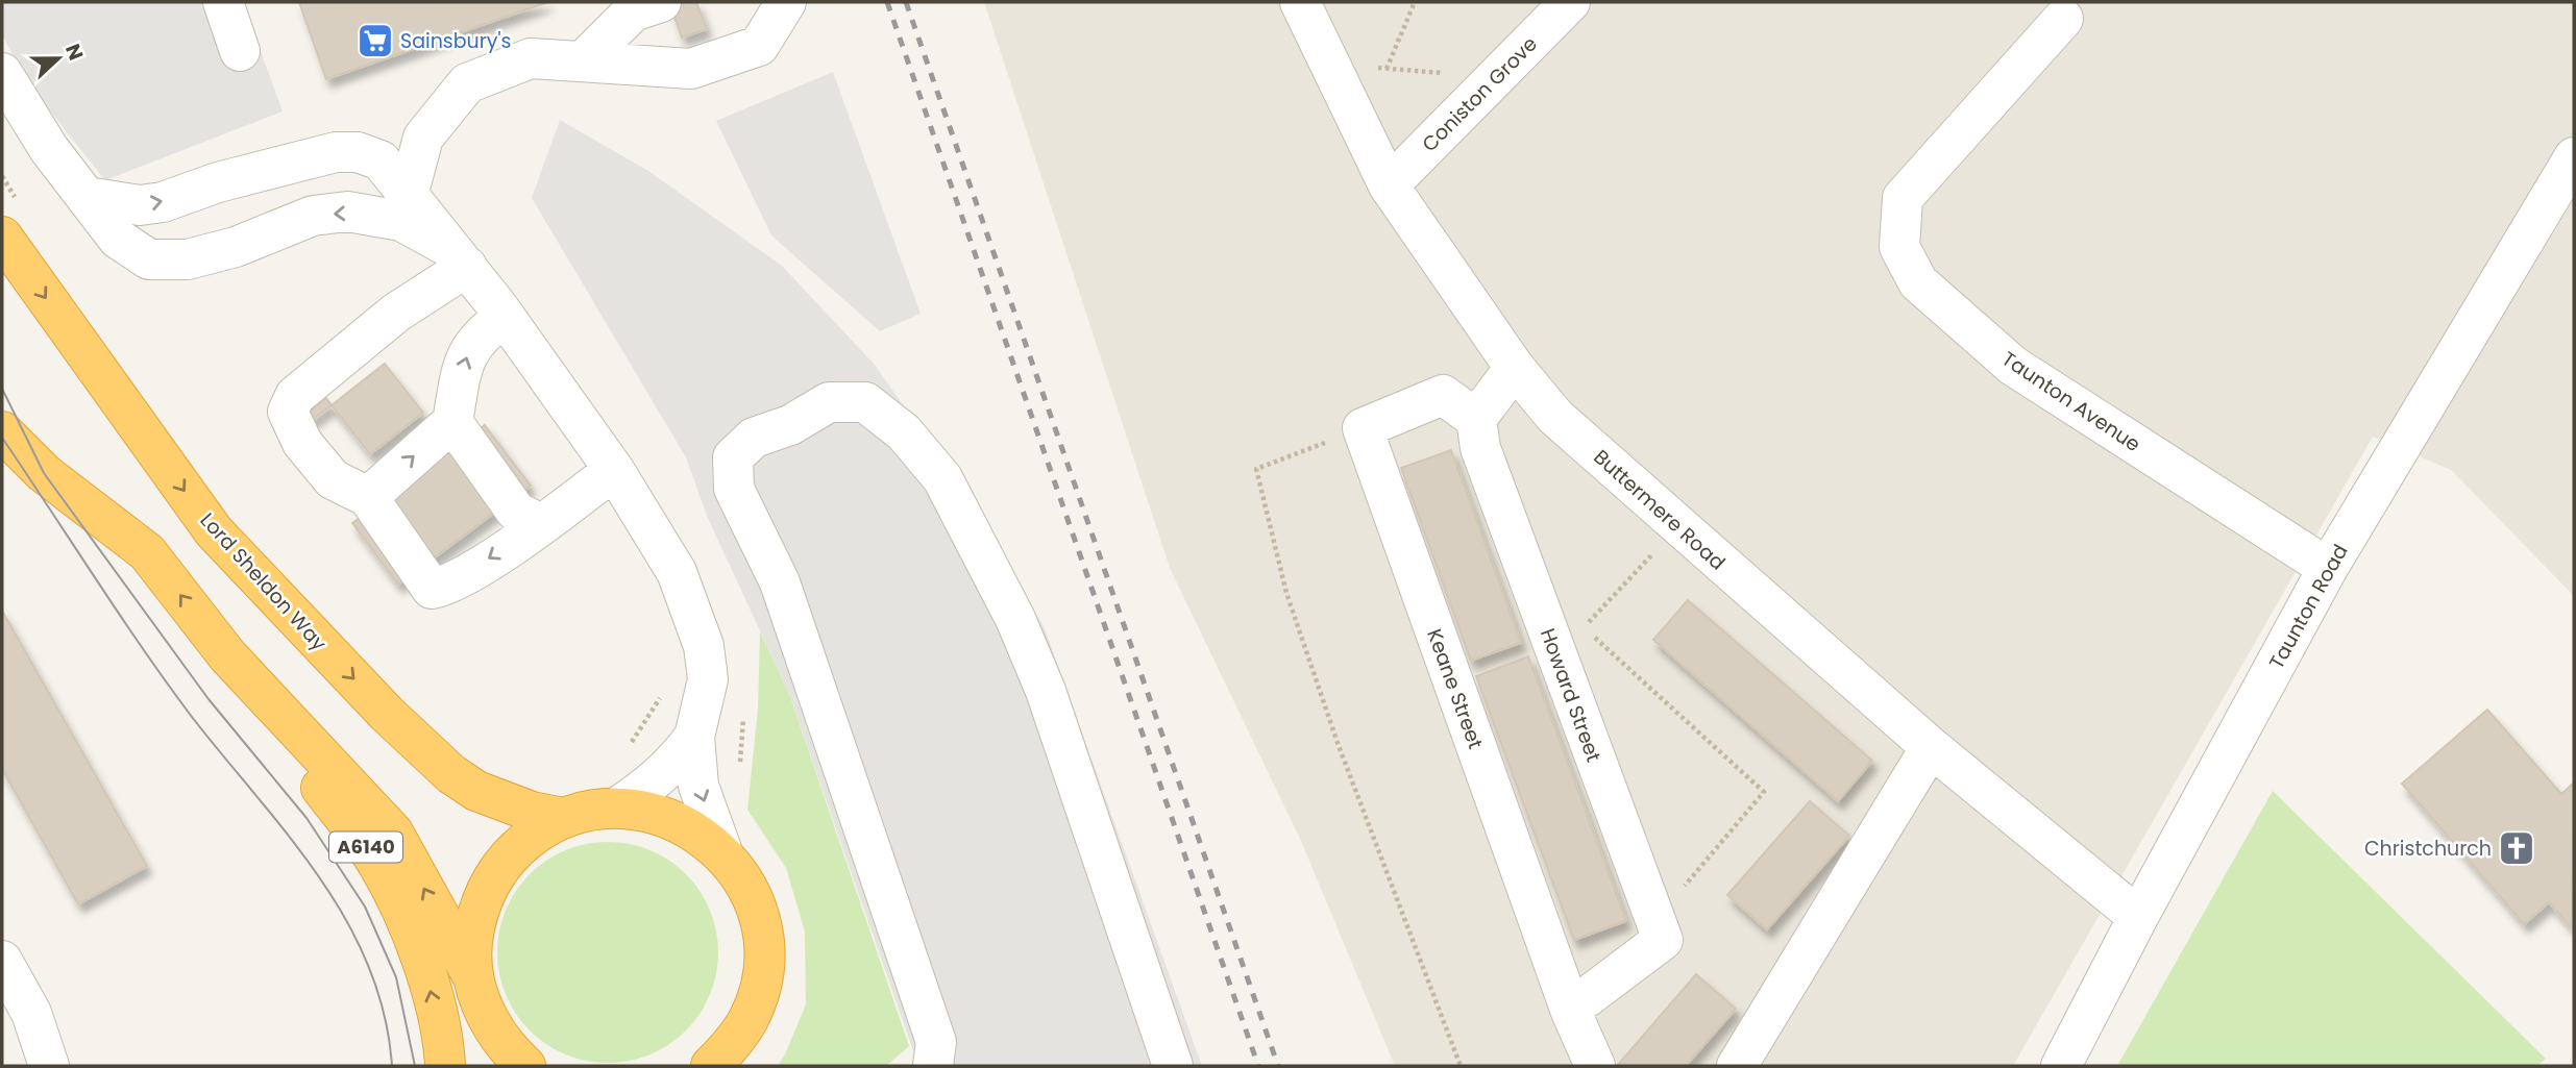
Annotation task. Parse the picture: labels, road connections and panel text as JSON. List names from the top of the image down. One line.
{"streets":{"highway":["Lord Sheldon Way","A6140"],"street":["Coniston Grove","Taunton Avenue","Buttermere Road","Taunton Road","Keane Street","Howard Street"]},"crossings":[["Coniston Grove","Buttermere Road"],["Taunton Avenue","Taunton Road"],["Buttermere Road","Taunton Road"]],"places":{"supermarket":["Sainsbury's"],"church":["Christchurch"]},"north":"right"}
